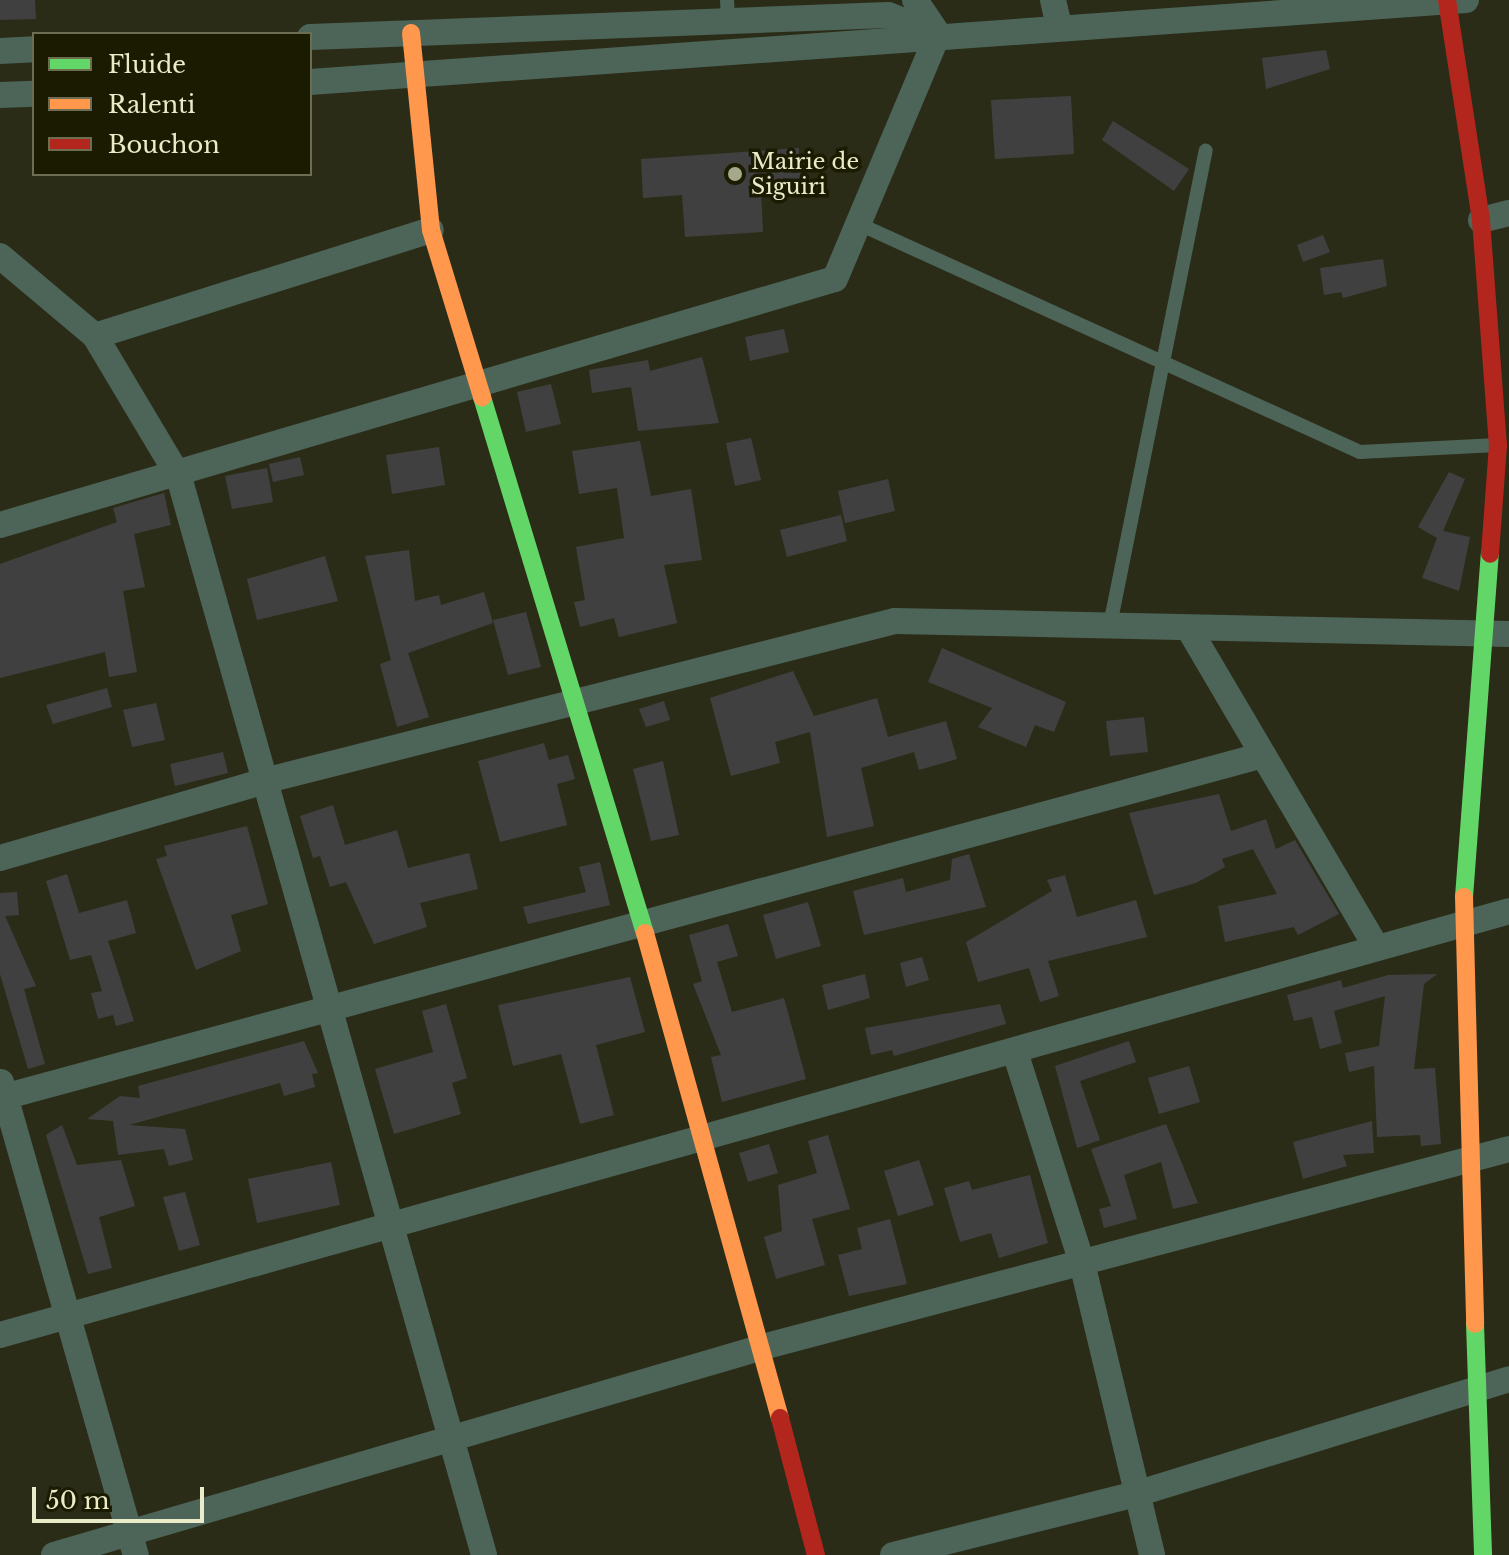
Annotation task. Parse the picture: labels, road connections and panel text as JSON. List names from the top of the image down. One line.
{"places":["Mairie de Siguiri"],"legend":["Fluide","Ralenti","Bouchon"],"scale_bar":"50 m"}
